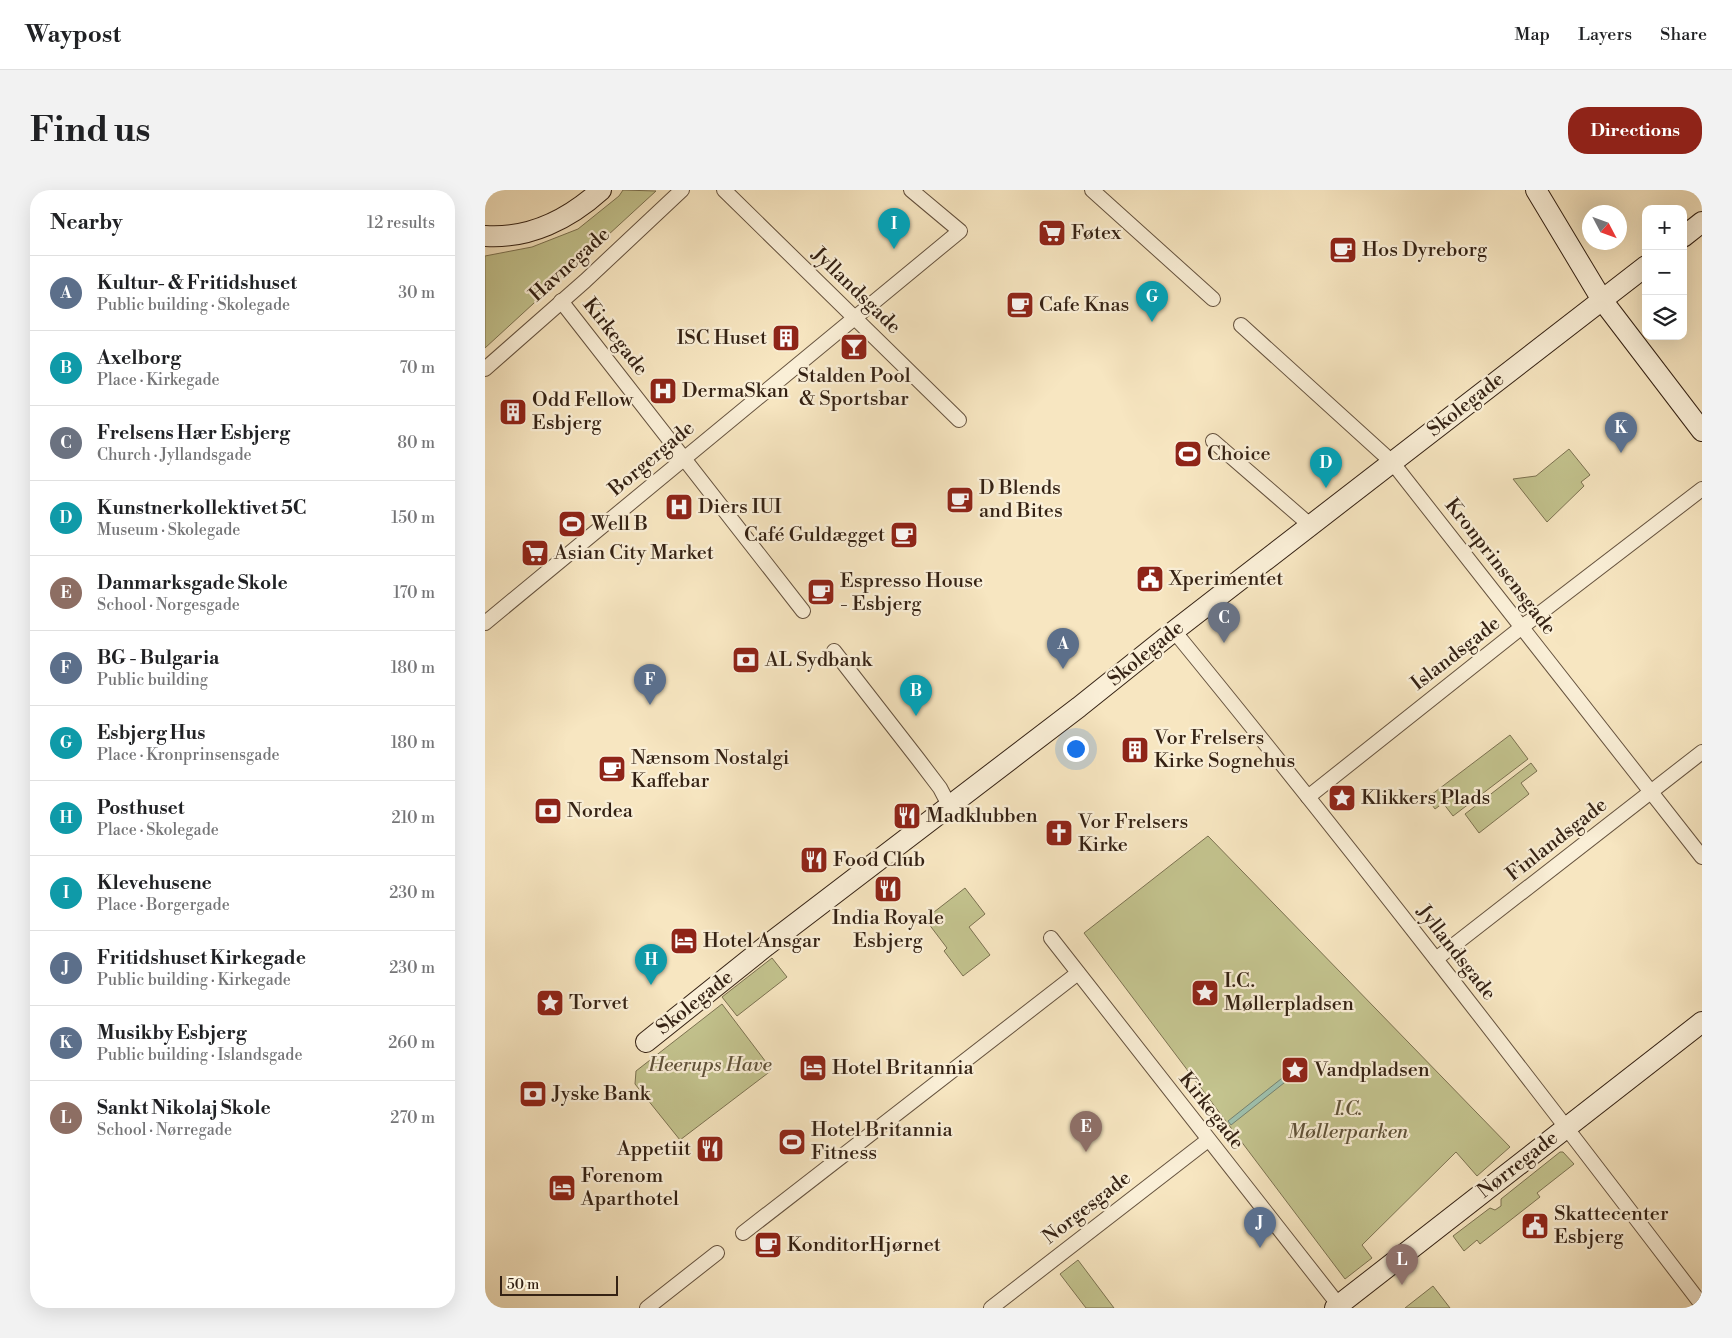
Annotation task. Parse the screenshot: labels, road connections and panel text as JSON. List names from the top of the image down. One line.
{"streets":{"street":["Havnegade","Jyllandsgade","Kirkegade","Skolegade","Borgergade","Kronprinsensgade","Islandsgade","Finlandsgade","Nørregade","Norgesgade"]},"crossings":[["Havnegade","Kirkegade"],["Jyllandsgade","Skolegade"],["Jyllandsgade","Borgergade"],["Jyllandsgade","Islandsgade"],["Jyllandsgade","Finlandsgade"],["Jyllandsgade","Nørregade"],["Kirkegade","Borgergade"],["Kirkegade","Nørregade"],["Kirkegade","Norgesgade"],["Skolegade","Kronprinsensgade"],["Kronprinsensgade","Islandsgade"],["Kronprinsensgade","Finlandsgade"]],"parks":["Heerups Have","I.C. Møllerparken"],"places":{"supermarket":["Føtex","Asian City Market"],"cafe":["Hos Dyreborg","Cafe Knas","D Blends and Bites","Café Guldægget","Espresso House - Esbjerg","Nænsom Nostalgi Kaffebar","KonditorHjørnet"],"building":["ISC Huset","Odd Fellow Esbjerg","Vor Frelsers Kirke Sognehus"],"bar":["Stalden Pool & Sportsbar"],"hospital":["DermaSkan","Diers IUI"],"sports":["Choice","Well B","Hotel Britannia Fitness"],"public building":["Xperimentet","Skattecenter Esbjerg"],"bank":["AL Sydbank","Nordea","Jyske Bank"],"place":["Klikkers Plads","I.C. Møllerpladsen","Torvet","Vandpladsen"],"restaurant":["Madklubben","Food Club","India Royale Esbjerg","Appetiit"],"church":["Vor Frelsers Kirke"],"hotel":["Hotel Ansgar","Hotel Britannia","Forenom Aparthotel"]},"scale_bar":"50 m","north":"bottom right","page":{"header":"Waypost","nav":["Map","Layers","Share"],"buttons":"Directions","title":"Find us","heading":["Nearby","12 results"],"map_buttons":["+","−"],"pins":["I","G","K","D","C","A","F","B","H","E","J","L"],"list":[{"mark":"A","name":"Kultur- & Fritidshuset","note":"Public building · Skolegade","value":"30 m"},{"mark":"B","name":"Axelborg","note":"Place · Kirkegade","value":"70 m"},{"mark":"C","name":"Frelsens Hær Esbjerg","note":"Church · Jyllandsgade","value":"80 m"},{"mark":"D","name":"Kunstnerkollektivet 5C","note":"Museum · Skolegade","value":"150 m"},{"mark":"E","name":"Danmarksgade Skole","note":"School · Norgesgade","value":"170 m"},{"mark":"F","name":"BG - Bulgaria","note":"Public building","value":"180 m"},{"mark":"G","name":"Esbjerg Hus","note":"Place · Kronprinsensgade","value":"180 m"},{"mark":"H","name":"Posthuset","note":"Place · Skolegade","value":"210 m"},{"mark":"I","name":"Klevehusene","note":"Place · Borgergade","value":"230 m"},{"mark":"J","name":"Fritidshuset Kirkegade","note":"Public building · Kirkegade","value":"230 m"},{"mark":"K","name":"Musikby Esbjerg","note":"Public building · Islandsgade","value":"260 m"},{"mark":"L","name":"Sankt Nikolaj Skole","note":"School · Nørregade","value":"270 m"}],"scale":"50 m"}}
